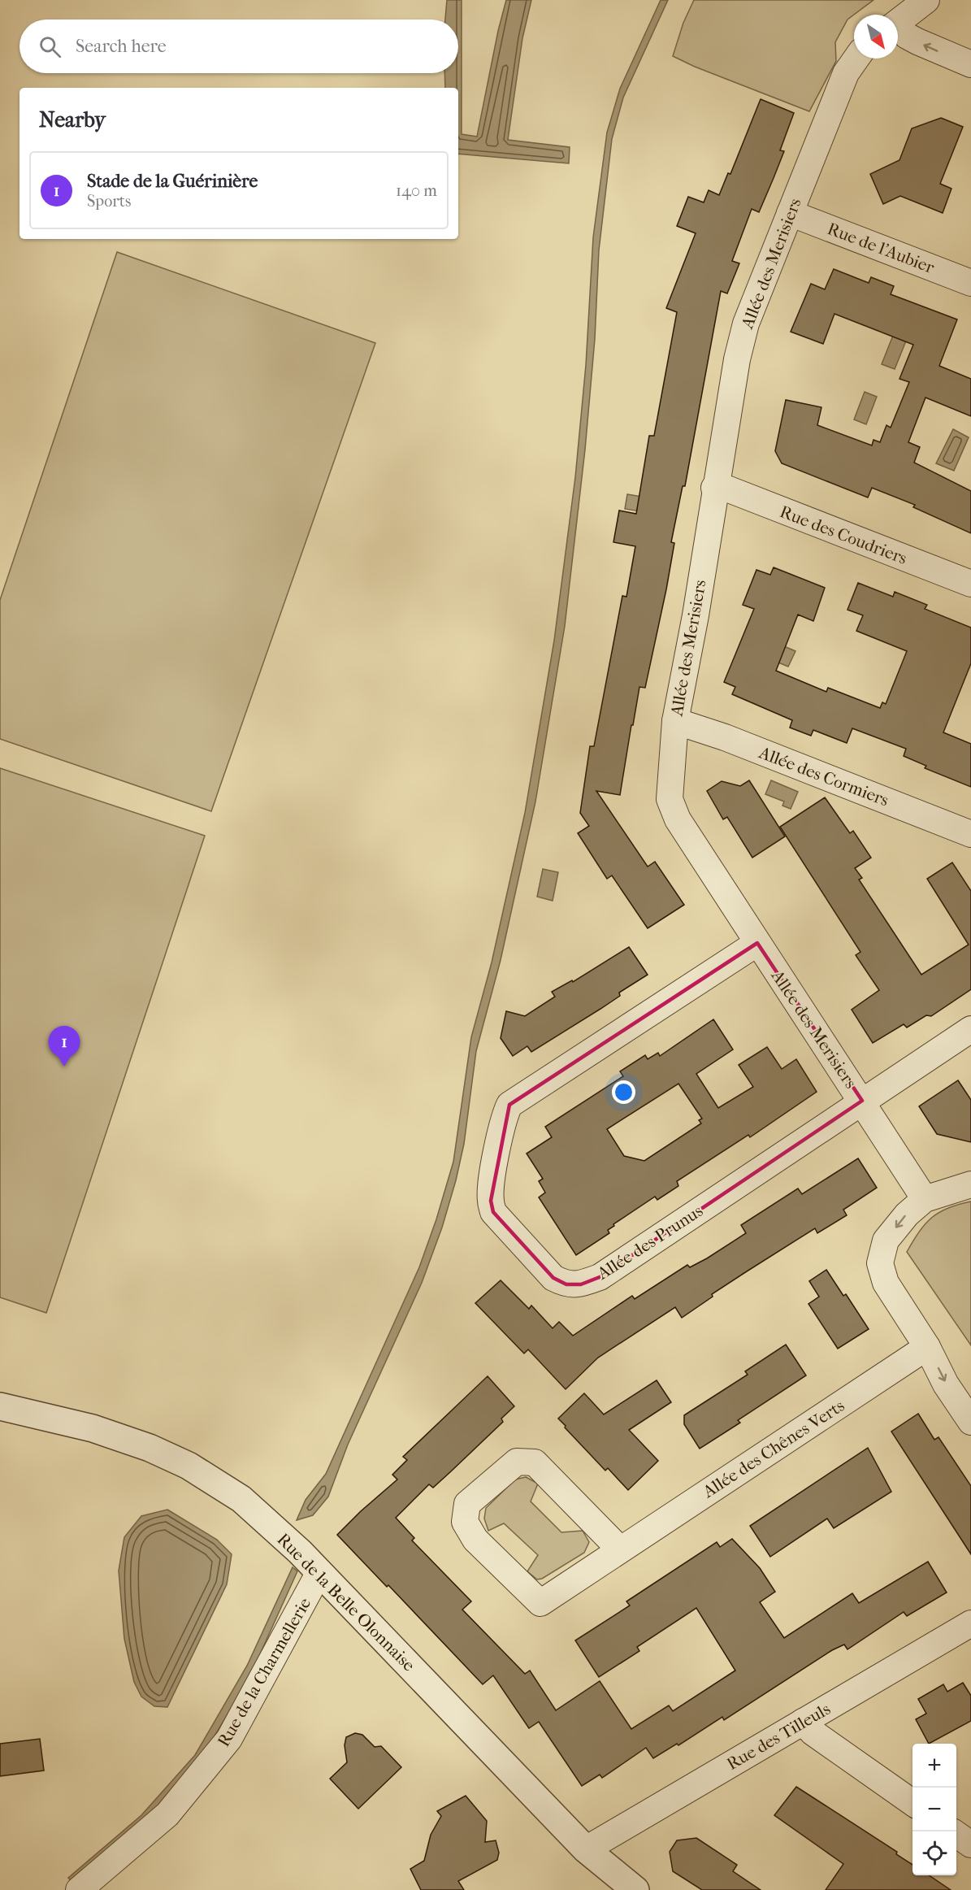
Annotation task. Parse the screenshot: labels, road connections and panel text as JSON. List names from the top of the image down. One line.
{"streets":{"street":["Rue de l'Aubier","Allée des Merisiers","Rue des Coudriers","Allée des Cormiers","Allée des Prunus","Allée des Chênes Verts","Rue de la Belle Olonnaise","Rue de la Charmellerie","Rue des Tilleuls"]},"crossings":[["Rue de l'Aubier","Allée des Merisiers"],["Allée des Merisiers","Rue des Coudriers"],["Allée des Merisiers","Allée des Cormiers"],["Allée des Merisiers","Allée des Prunus"],["Rue de la Belle Olonnaise","Rue de la Charmellerie"],["Rue de la Belle Olonnaise","Rue des Tilleuls"]],"north":"bottom right","page":{"search":"Search here","heading":"Nearby","list":[{"mark":"1","name":"Stade de la Guérinière","note":"Sports","value":"140 m"}],"pins":"1","map_buttons":["+","−"]}}
